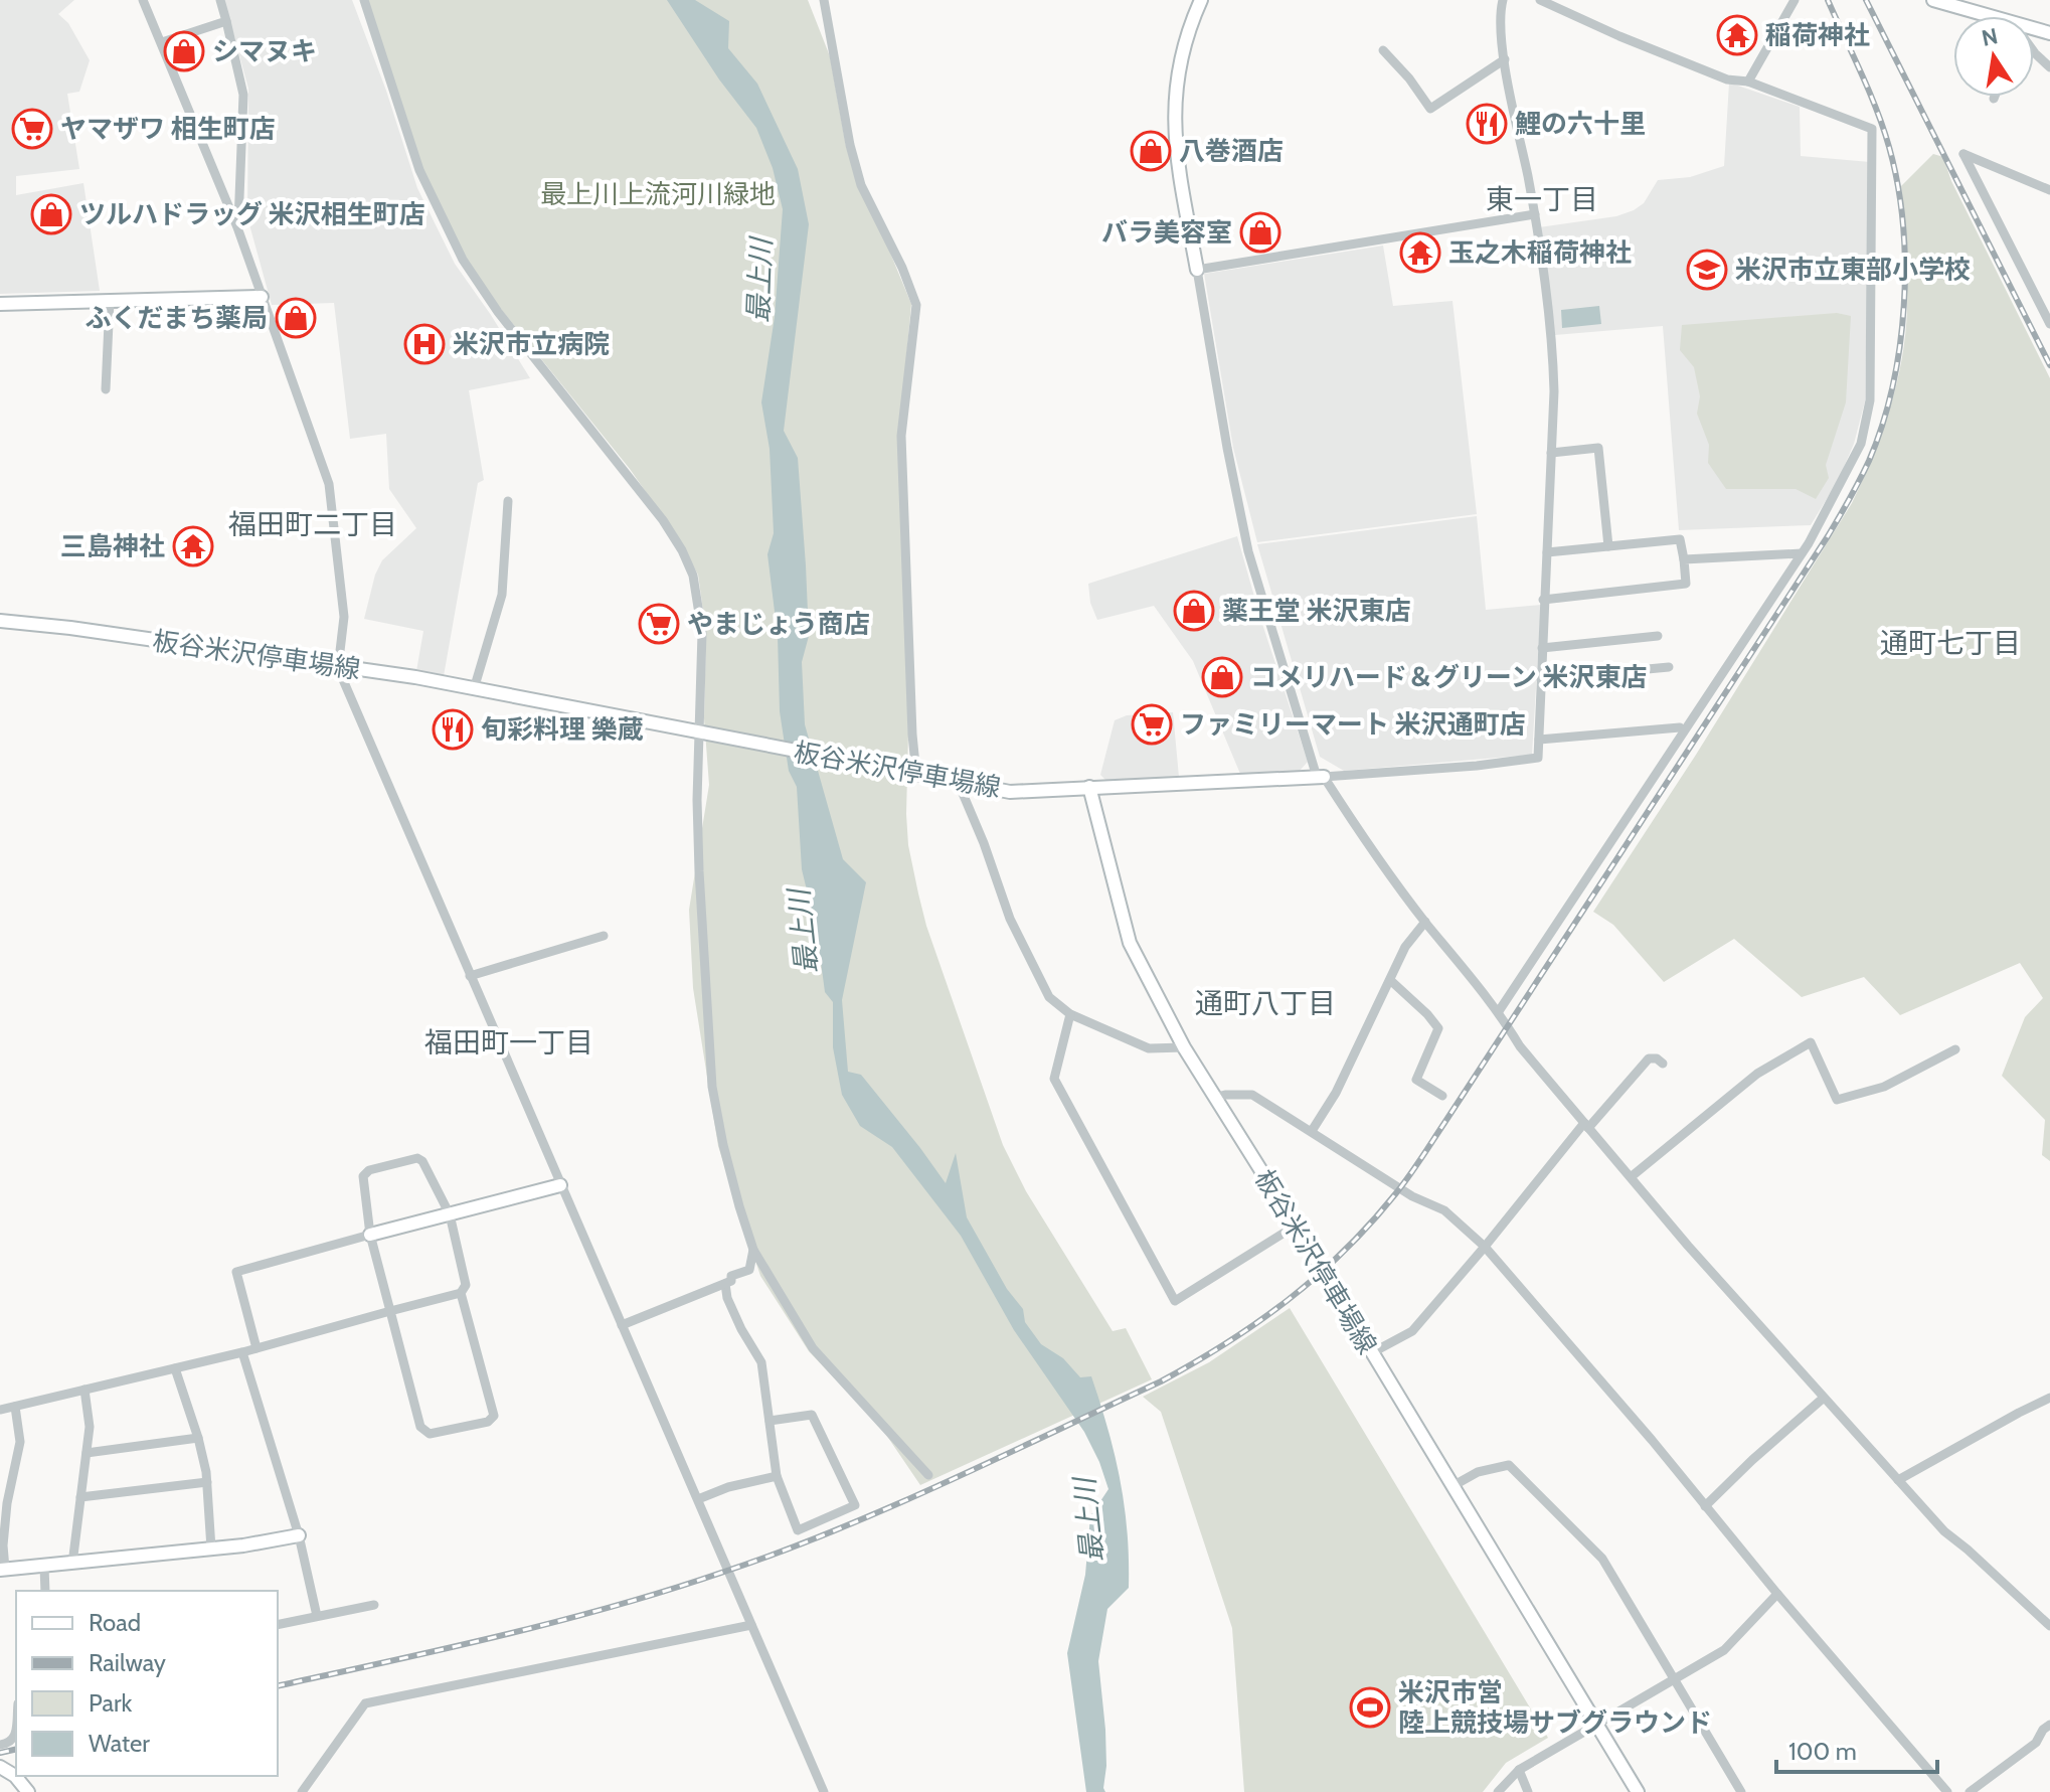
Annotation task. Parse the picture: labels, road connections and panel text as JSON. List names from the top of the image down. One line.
{"streets":{"main road":["板谷米沢停車場線"]},"districts":["東一丁目","福田町二丁目","通町七丁目","通町八丁目","福田町一丁目"],"water":["最上川"],"parks":["最上川上流河川緑地"],"places":{"temple":["稲荷神社","玉之木稲荷神社","三島神社"],"shop":["シマヌキ","八巻酒店","ツルハドラッグ 米沢相生町店","バラ美容室","ふくだまち薬局","薬王堂 米沢東店","コメリハード＆グリーン 米沢東店"],"restaurant":["鯉の六十里","旬彩料理 樂蔵"],"supermarket":["ヤマザワ 相生町店","やまじょう商店","ファミリーマート 米沢通町店"],"school or university":["米沢市立東部小学校"],"hospital":["米沢市立病院"],"sports":["米沢市営 陸上競技場サブグラウンド"]},"legend":["Road","Railway","Park","Water"],"scale_bar":"100 m","north":"top"}
